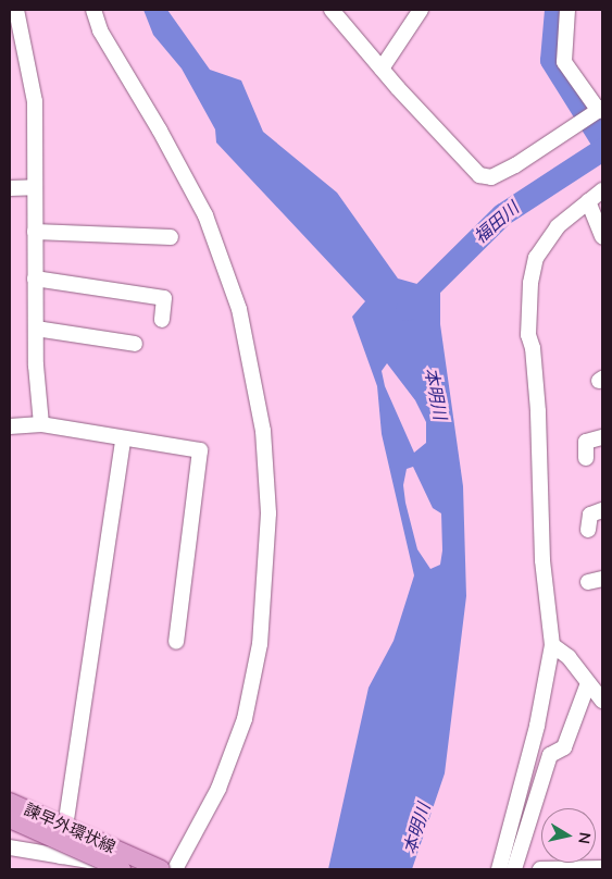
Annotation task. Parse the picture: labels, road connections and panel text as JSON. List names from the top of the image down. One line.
{"streets":{"main road":["諫早外環状線"]},"water":["福田川","本明川"],"north":"right"}
